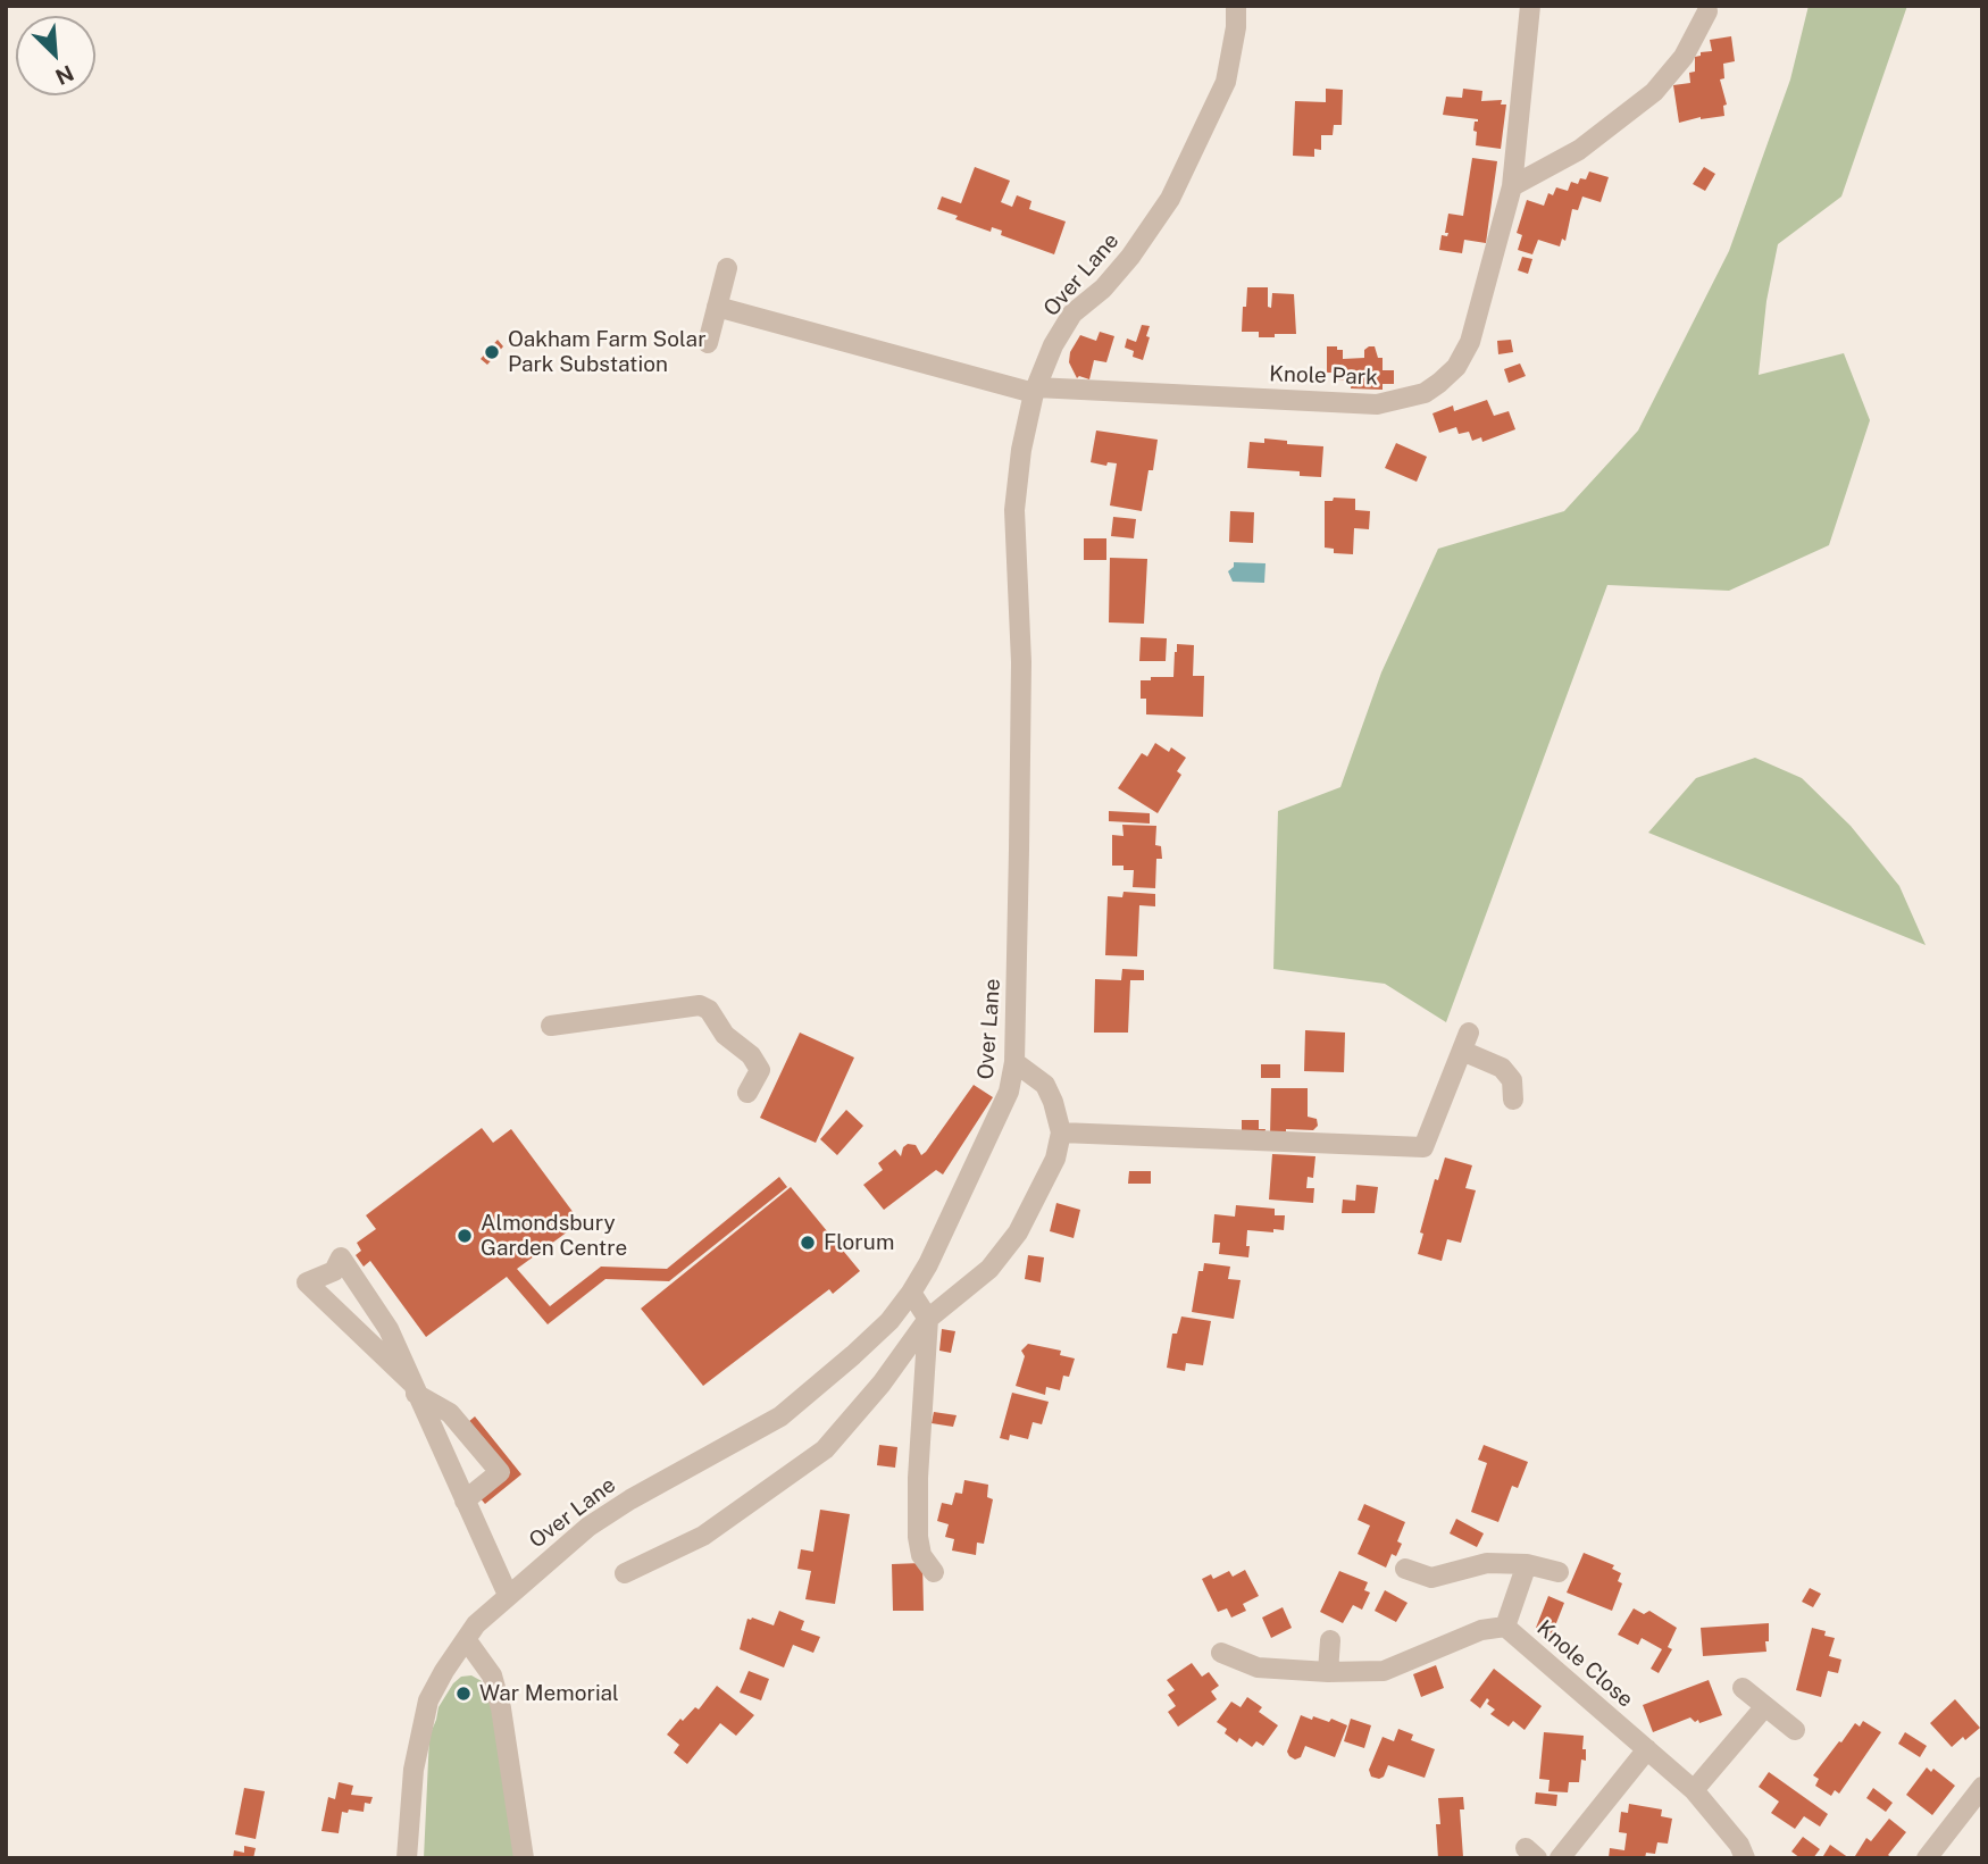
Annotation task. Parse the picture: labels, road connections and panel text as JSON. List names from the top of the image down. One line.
{"streets":{"street":["Over Lane","Knole Park","Knole Close"]},"crossings":[["Over Lane","Knole Park"]],"places":["Oakham Farm Solar Park Substation","Almondsbury Garden Centre","Florum","War Memorial"],"north":"bottom right"}
